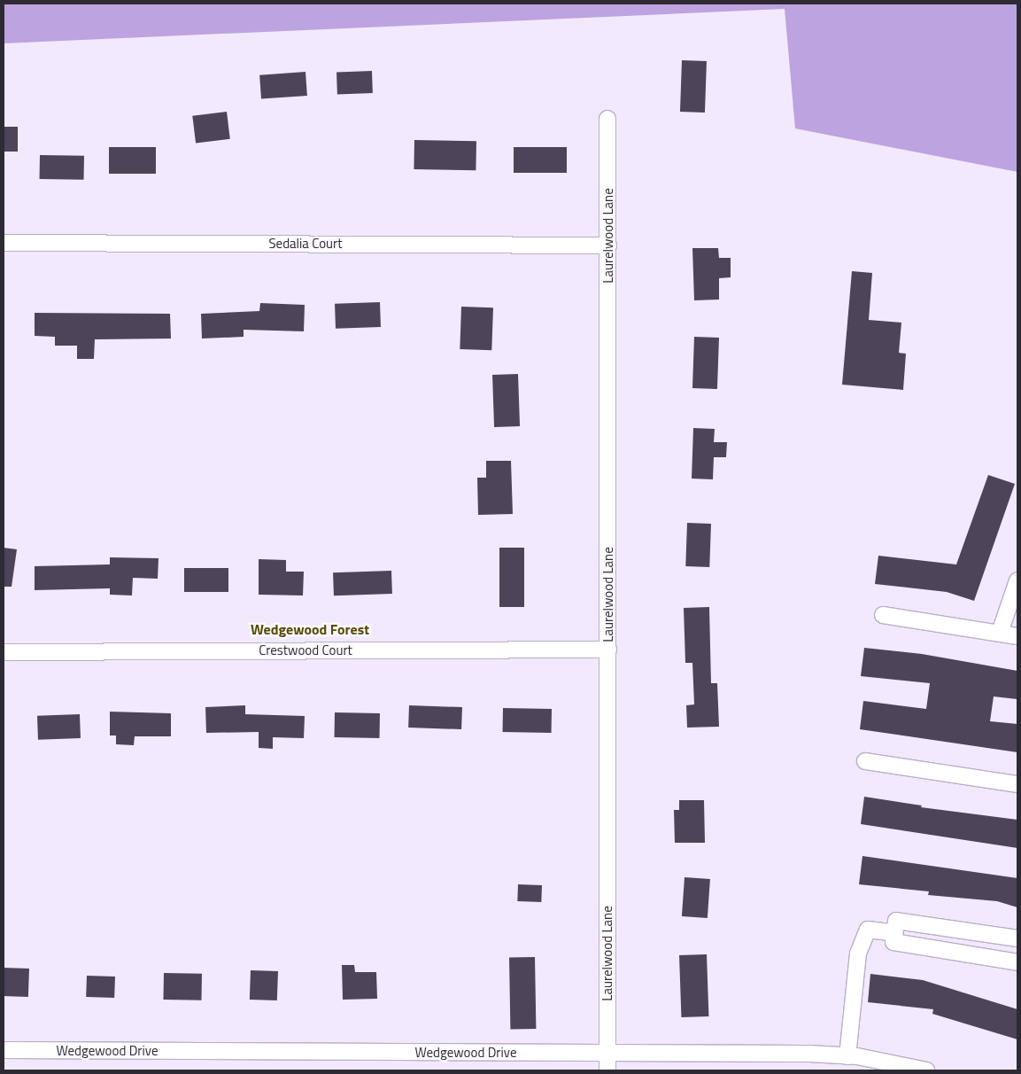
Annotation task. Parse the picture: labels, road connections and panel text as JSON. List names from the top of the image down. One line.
{"streets":{"street":["Laurelwood Lane","Sedalia Court","Crestwood Court","Wedgewood Drive"]},"crossings":[["Laurelwood Lane","Sedalia Court"],["Laurelwood Lane","Crestwood Court"],["Laurelwood Lane","Wedgewood Drive"]],"districts":["Wedgewood Forest"]}
